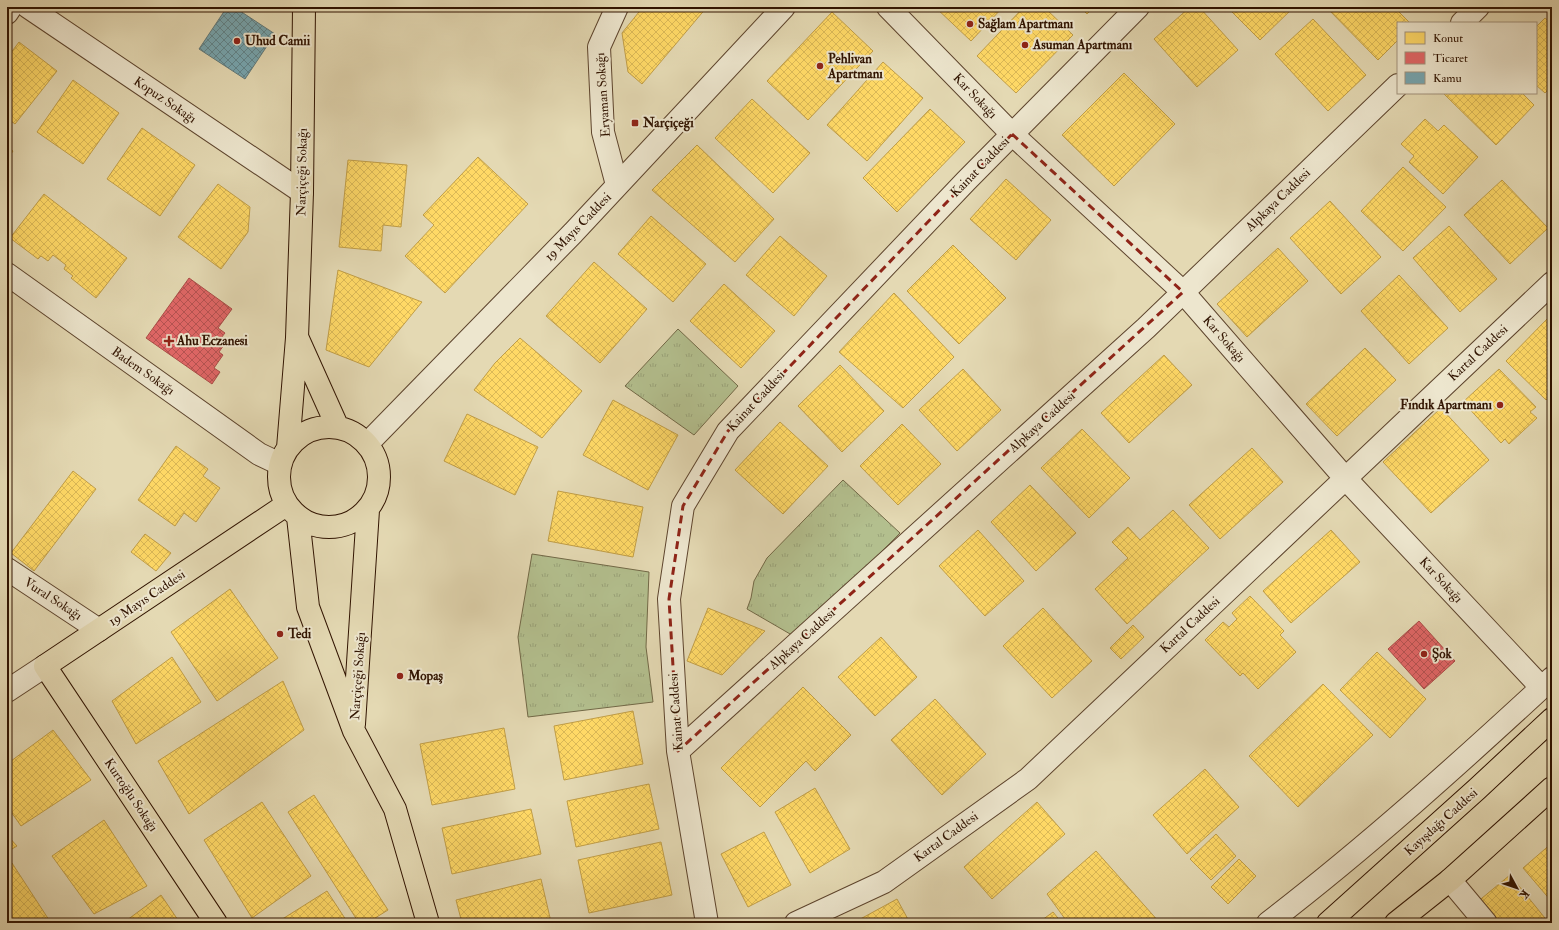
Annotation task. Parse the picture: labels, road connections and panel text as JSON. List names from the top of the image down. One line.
{"streets":{"main road":["Narçiçeği Sokağı","19 Mayıs Caddesi","Kurtoğlu Sokağı","Kayışdağı Caddesi"],"street":["Eryaman Sokağı","Kar Sokağı","Kopuz Sokağı","Kainat Caddesi","Alpkaya Caddesi","Kartal Caddesi","Badem Sokağı","Vural Sokağı"]},"crossings":[["Eryaman Sokağı","19 Mayıs Caddesi"],["Kar Sokağı","Kainat Caddesi"],["Kar Sokağı","Alpkaya Caddesi"],["Kar Sokağı","Kartal Caddesi"],["Kopuz Sokağı","Narçiçeği Sokağı"],["Kainat Caddesi","Alpkaya Caddesi"],["Narçiçeği Sokağı","19 Mayıs Caddesi"],["Narçiçeği Sokağı","Badem Sokağı"],["19 Mayıs Caddesi","Badem Sokağı"],["19 Mayıs Caddesi","Vural Sokağı"],["19 Mayıs Caddesi","Kurtoğlu Sokağı"]],"places":{"other":["Sağlam Apartmanı","Uhud Camii","Asuman Apartmanı","Pehlivan Apartmanı","Fındık Apartmanı","Tedi","Şok","Mopaş"],"transit":["Narçiçeği"],"health":["Ahu Eczanesi"]},"legend":["Konut","Ticaret","Kamu"],"north":"bottom right"}
